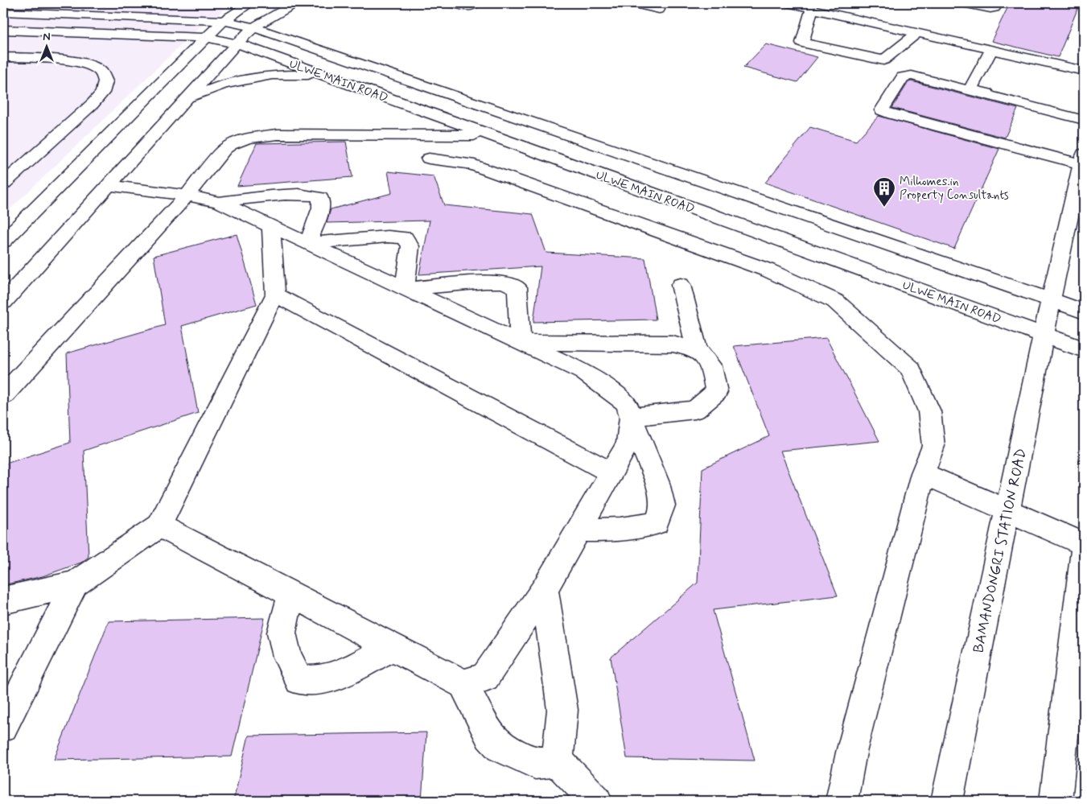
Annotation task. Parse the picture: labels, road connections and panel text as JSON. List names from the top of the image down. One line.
{"streets":{"street":["ULWE MAIN ROAD","BAMANDONGRI STATION ROAD"]},"crossings":[["ULWE MAIN ROAD","BAMANDONGRI STATION ROAD"]],"places":{"building":["Milhomes.in Property Consultants"]},"north":"top"}
